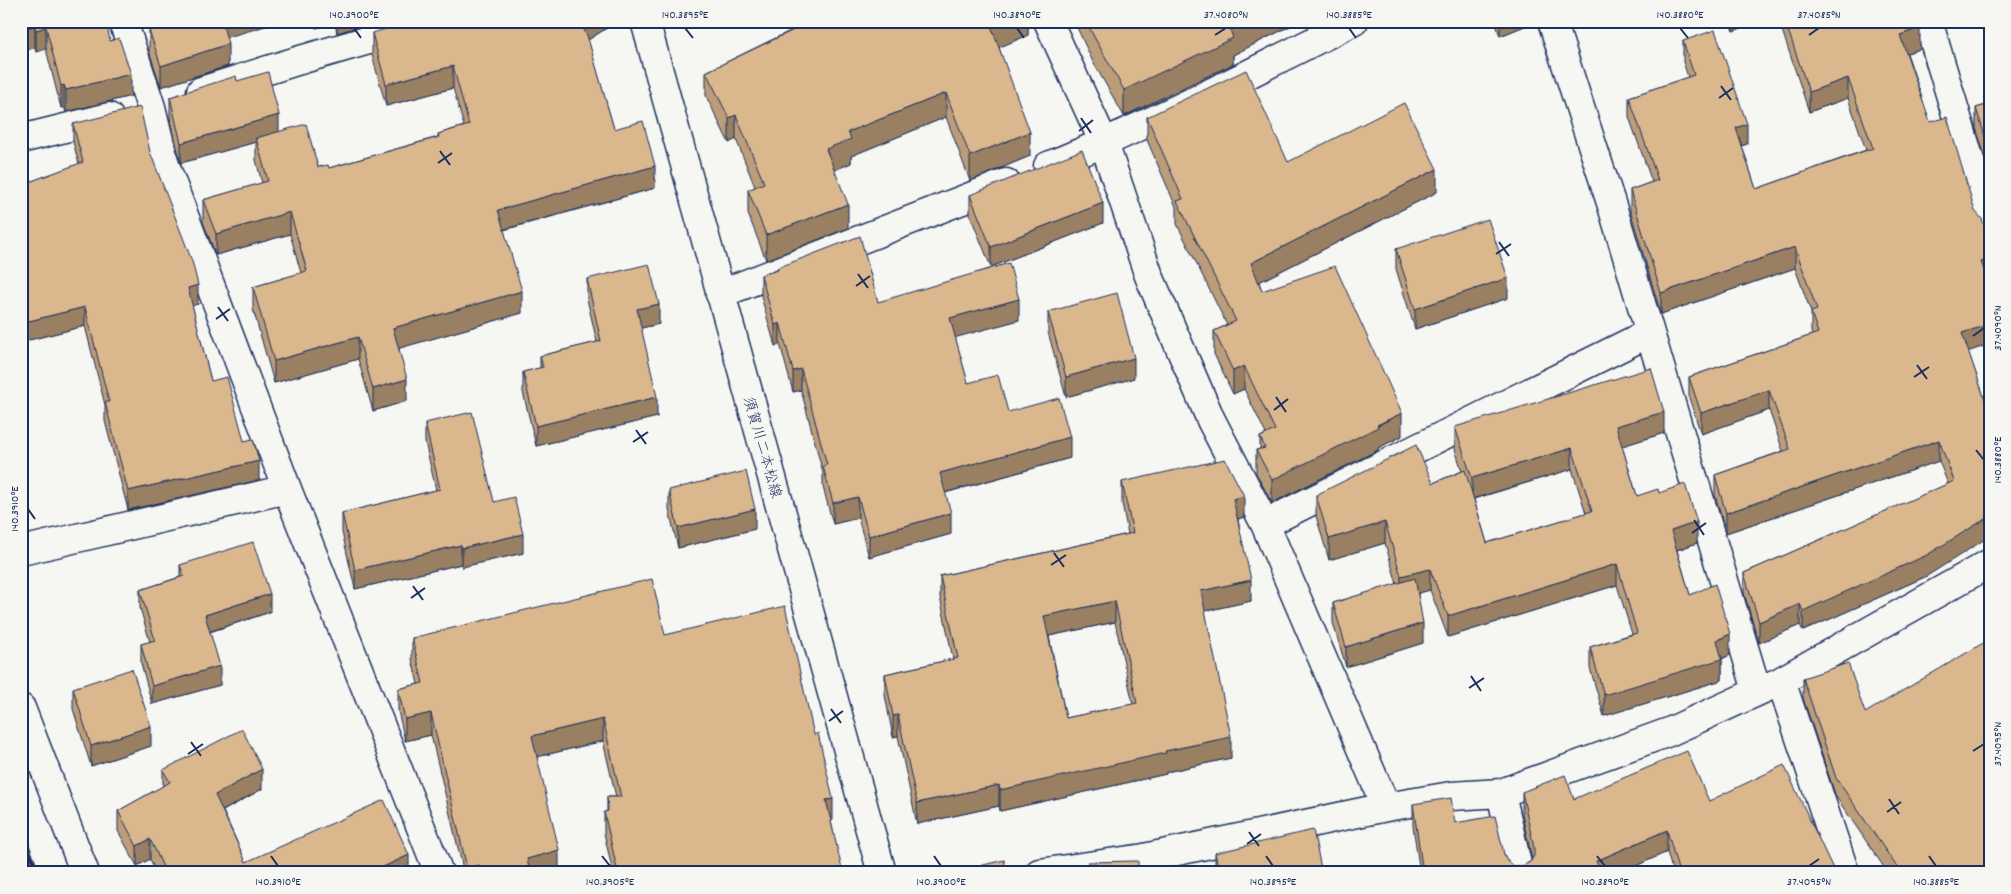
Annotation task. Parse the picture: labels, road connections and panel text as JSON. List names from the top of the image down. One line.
{"streets":{"street":["須賀川二本松線"]},"coordinates":["140.3900°E","140.3895°E","140.3890°E","37.4080°N","140.3885°E","140.3880°E","37.4085°N","37.4090°N","140.3910°E","37.4095°N","140.3905°E"]}
